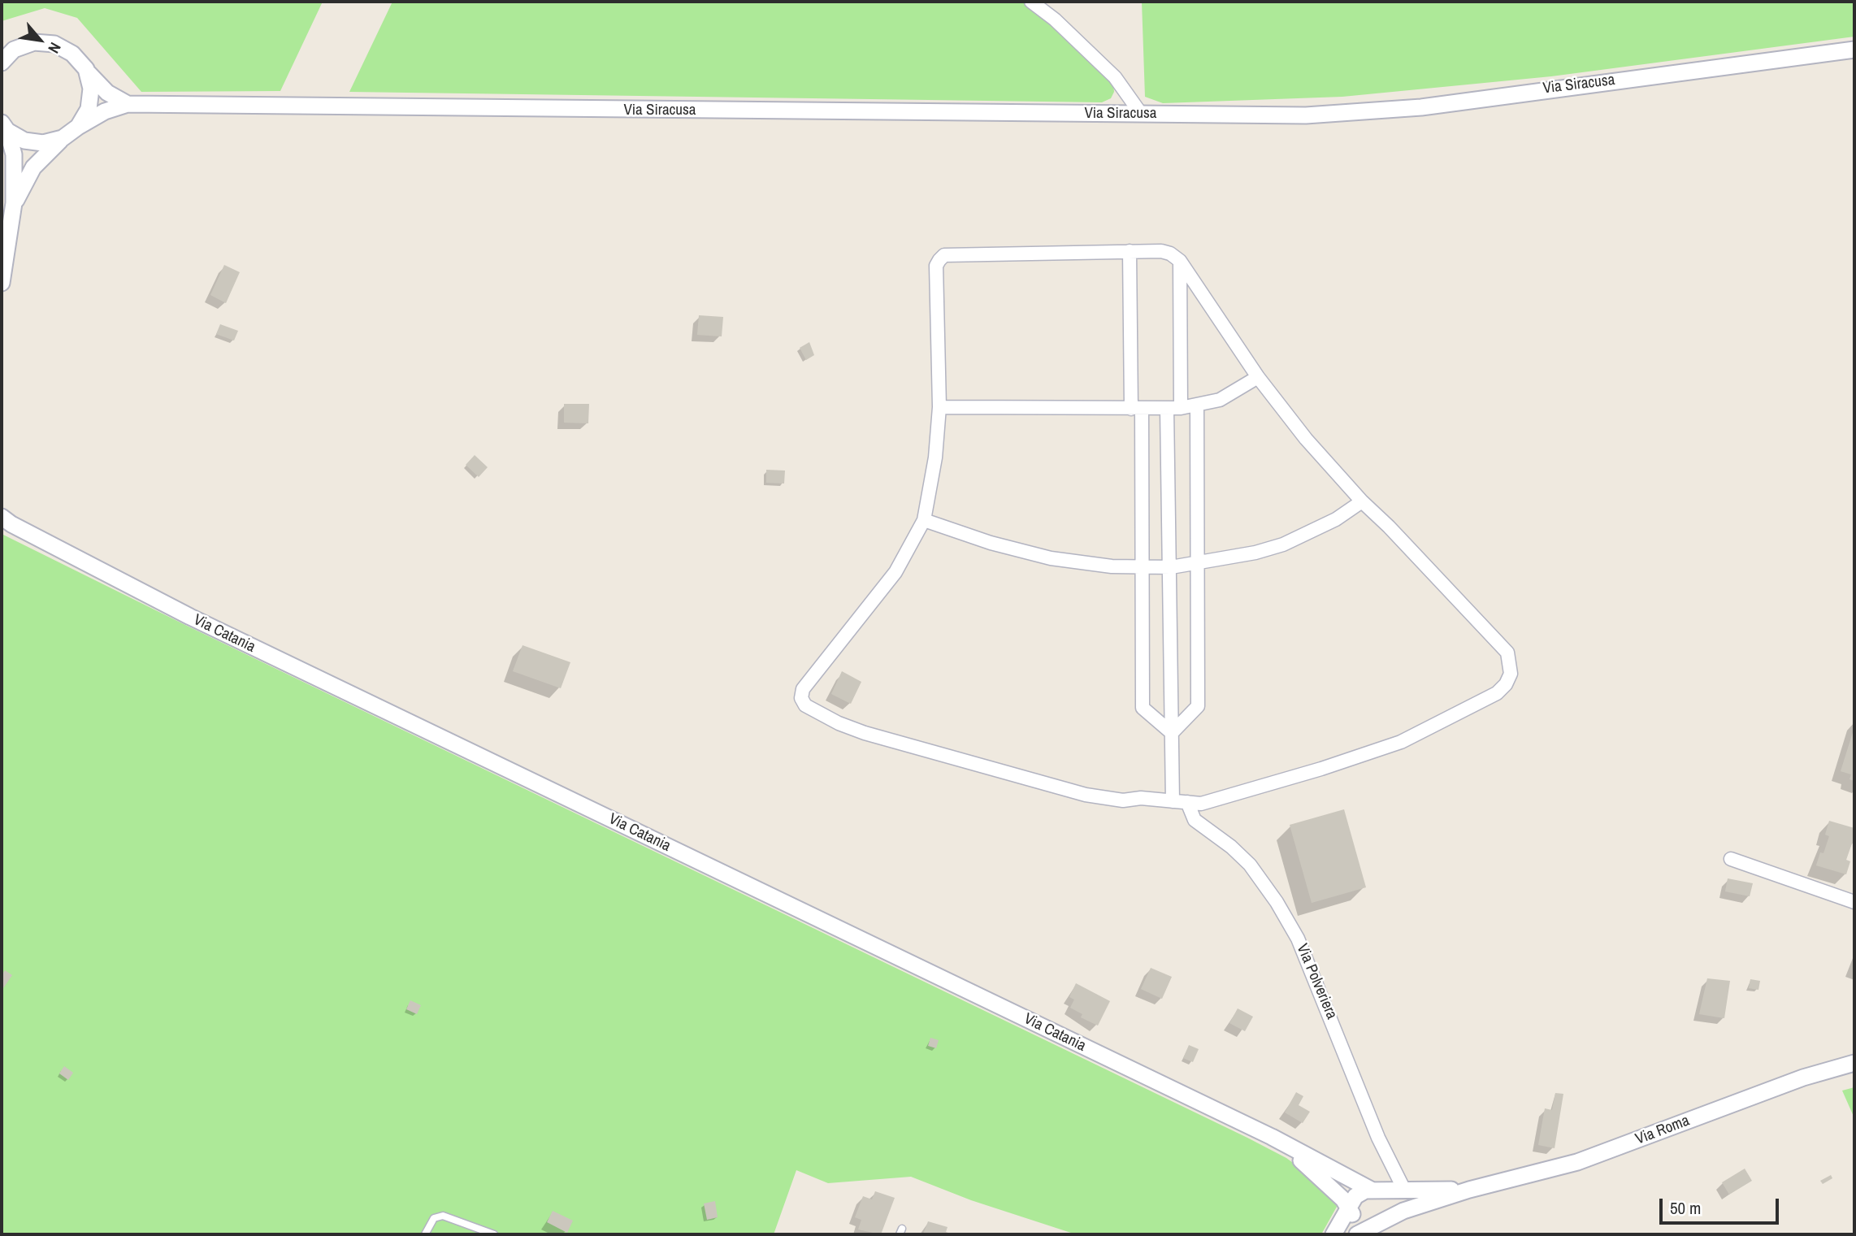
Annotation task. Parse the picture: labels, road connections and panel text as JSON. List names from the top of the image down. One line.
{"streets":{"street":["Via Siracusa","Via Catania","Via Polveriera","Via Roma"]},"scale_bar":"50 m","north":"bottom right"}
